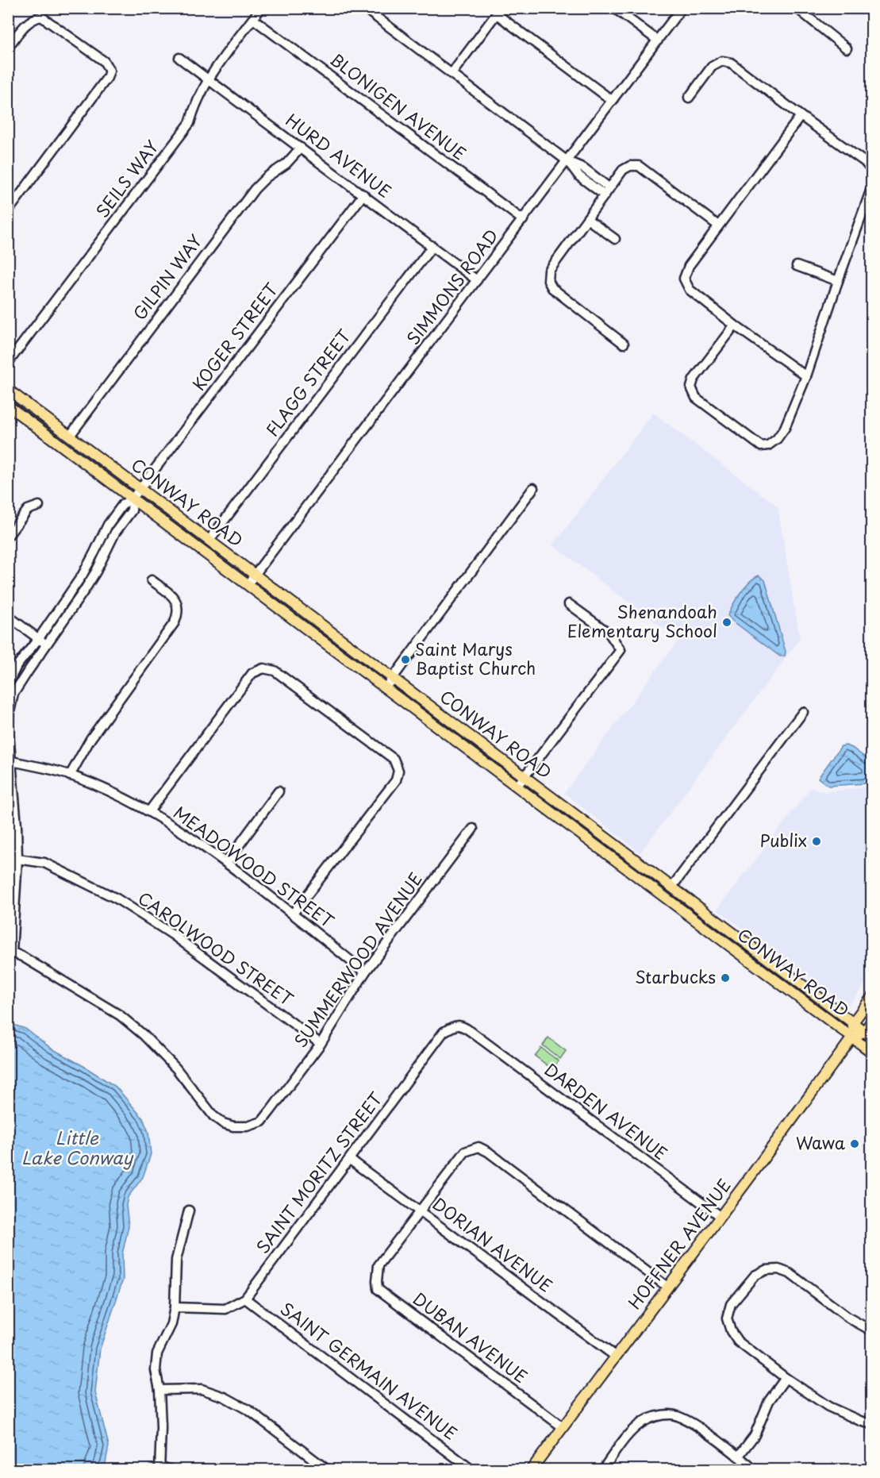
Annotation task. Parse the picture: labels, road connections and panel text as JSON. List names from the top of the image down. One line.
{"streets":{"main road":["CONWAY ROAD","HOFFNER AVENUE"],"street":["BLONIGEN AVENUE","HURD AVENUE","SEILS WAY","GILPIN WAY","SIMMONS ROAD","KOGER STREET","FLAGG STREET","MEADOWOOD STREET","CAROLWOOD STREET","SUMMERWOOD AVENUE","DARDEN AVENUE","SAINT MORITZ STREET","DORIAN AVENUE","DUBAN AVENUE","SAINT GERMAIN AVENUE"]},"crossings":[["BLONIGEN AVENUE","SEILS WAY"],["BLONIGEN AVENUE","SIMMONS ROAD"],["HURD AVENUE","SEILS WAY"],["HURD AVENUE","GILPIN WAY"],["HURD AVENUE","SIMMONS ROAD"],["HURD AVENUE","KOGER STREET"],["HURD AVENUE","FLAGG STREET"],["GILPIN WAY","CONWAY ROAD"],["SIMMONS ROAD","CONWAY ROAD"],["KOGER STREET","CONWAY ROAD"],["FLAGG STREET","CONWAY ROAD"],["CONWAY ROAD","HOFFNER AVENUE"],["MEADOWOOD STREET","SUMMERWOOD AVENUE"],["CAROLWOOD STREET","SUMMERWOOD AVENUE"],["DARDEN AVENUE","SAINT MORITZ STREET"],["DARDEN AVENUE","HOFFNER AVENUE"],["SAINT MORITZ STREET","DORIAN AVENUE"],["SAINT MORITZ STREET","SAINT GERMAIN AVENUE"],["HOFFNER AVENUE","DORIAN AVENUE"],["HOFFNER AVENUE","DUBAN AVENUE"],["DORIAN AVENUE","DUBAN AVENUE"]],"water":["Little Lake Conway"],"places":["Shenandoah Elementary School","Saint Marys Baptist Church","Publix","Starbucks","Wawa"]}
